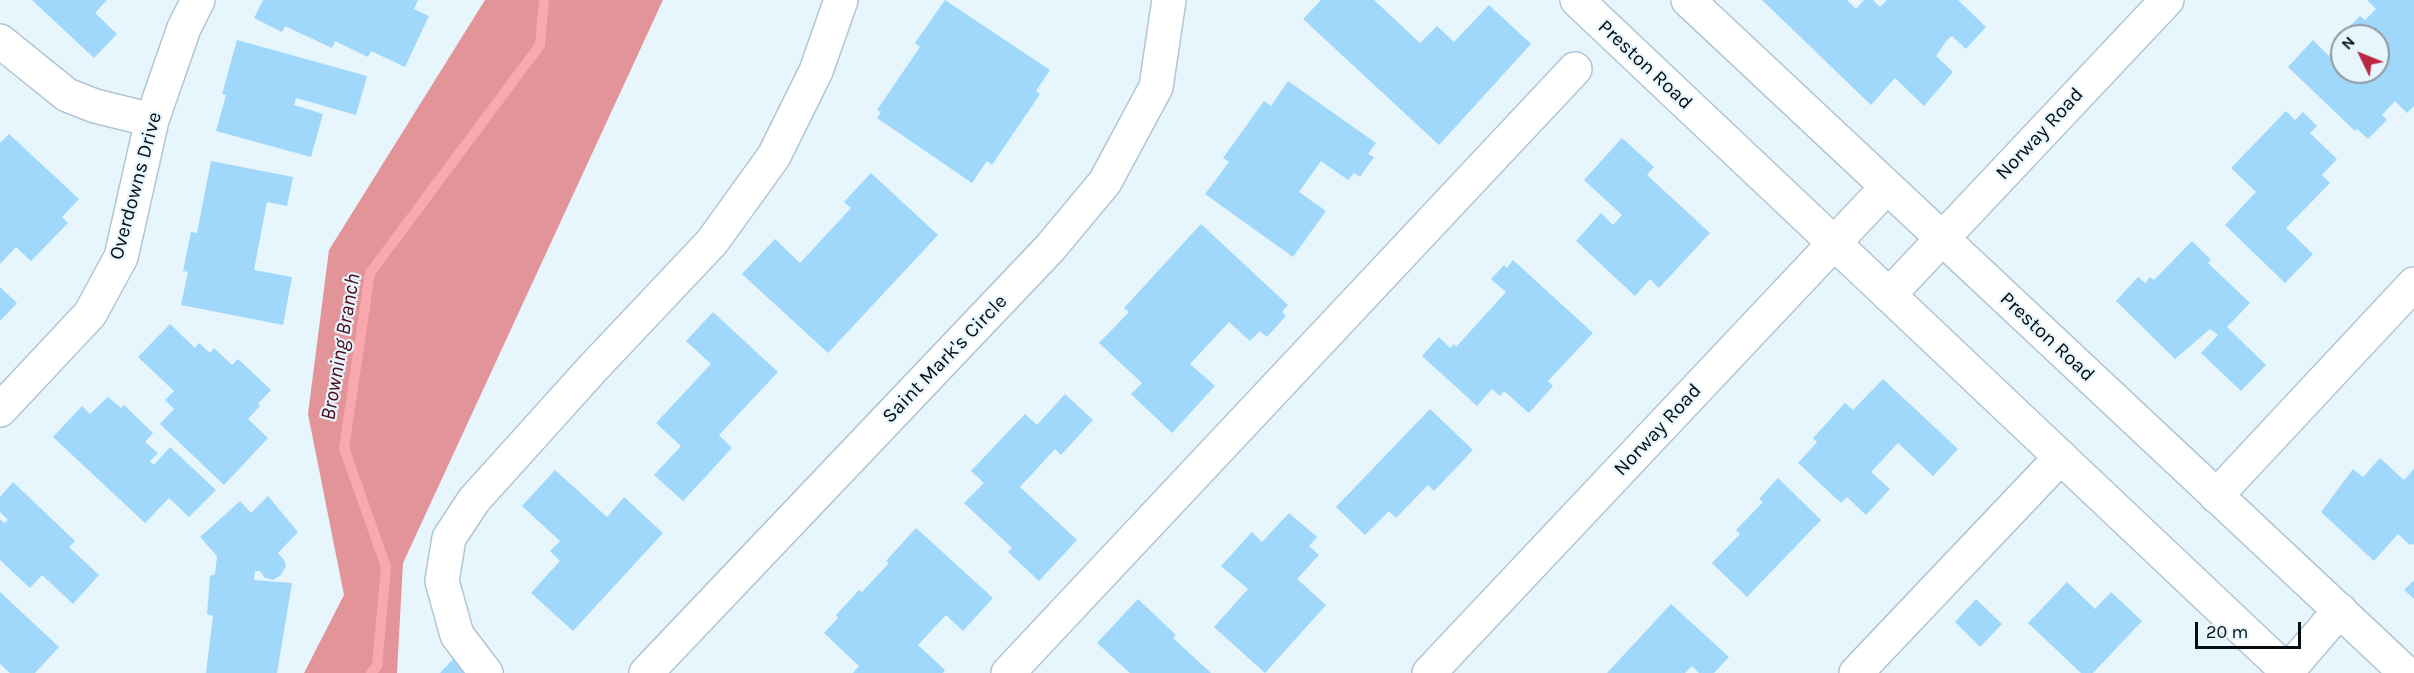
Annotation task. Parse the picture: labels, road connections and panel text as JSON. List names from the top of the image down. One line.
{"streets":{"street":["Preston Road","Norway Road","Overdowns Drive","Saint Mark's Circle"]},"crossings":[["Preston Road","Norway Road"]],"water":["Browning Branch"],"scale_bar":"20 m","north":"top left"}
